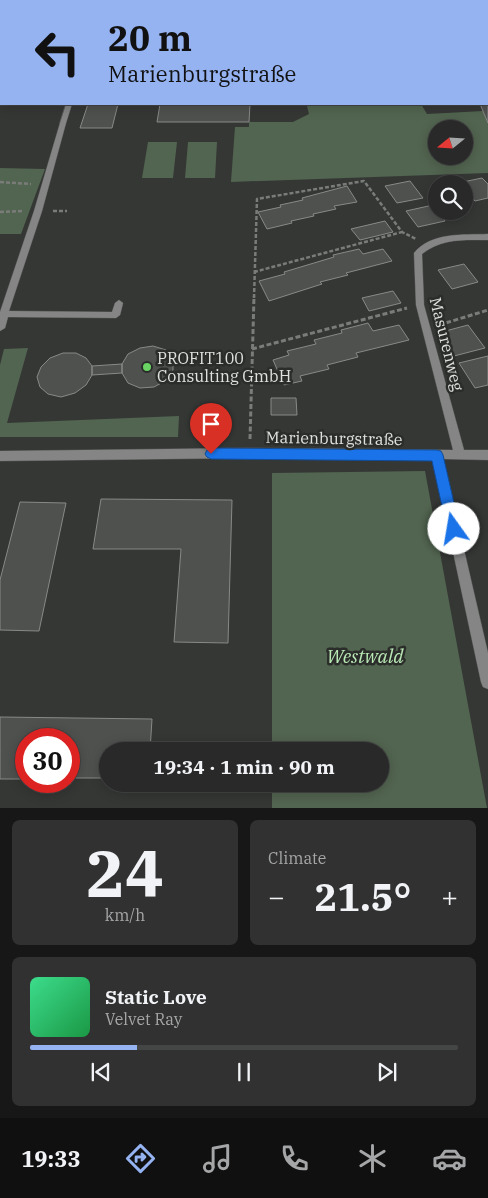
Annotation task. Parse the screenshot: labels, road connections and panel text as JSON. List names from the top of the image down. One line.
{"streets":{"street":["Masurenweg","Marienburgstraße"]},"crossings":[["Masurenweg","Marienburgstraße"]],"parks":["Westwald"],"places":["PROFIT100 Consulting GmbH"],"north":"left","page":{"turn":["20 m","Marienburgstraße"],"limit":"30","trip":"19:34 · 1 min · 90 m","tile":[["24","km/h"],"Climate"],"heat":["−","21.5°","+"],"song":["Static Love","Velvet Ray"],"tabs":"19:33"}}
